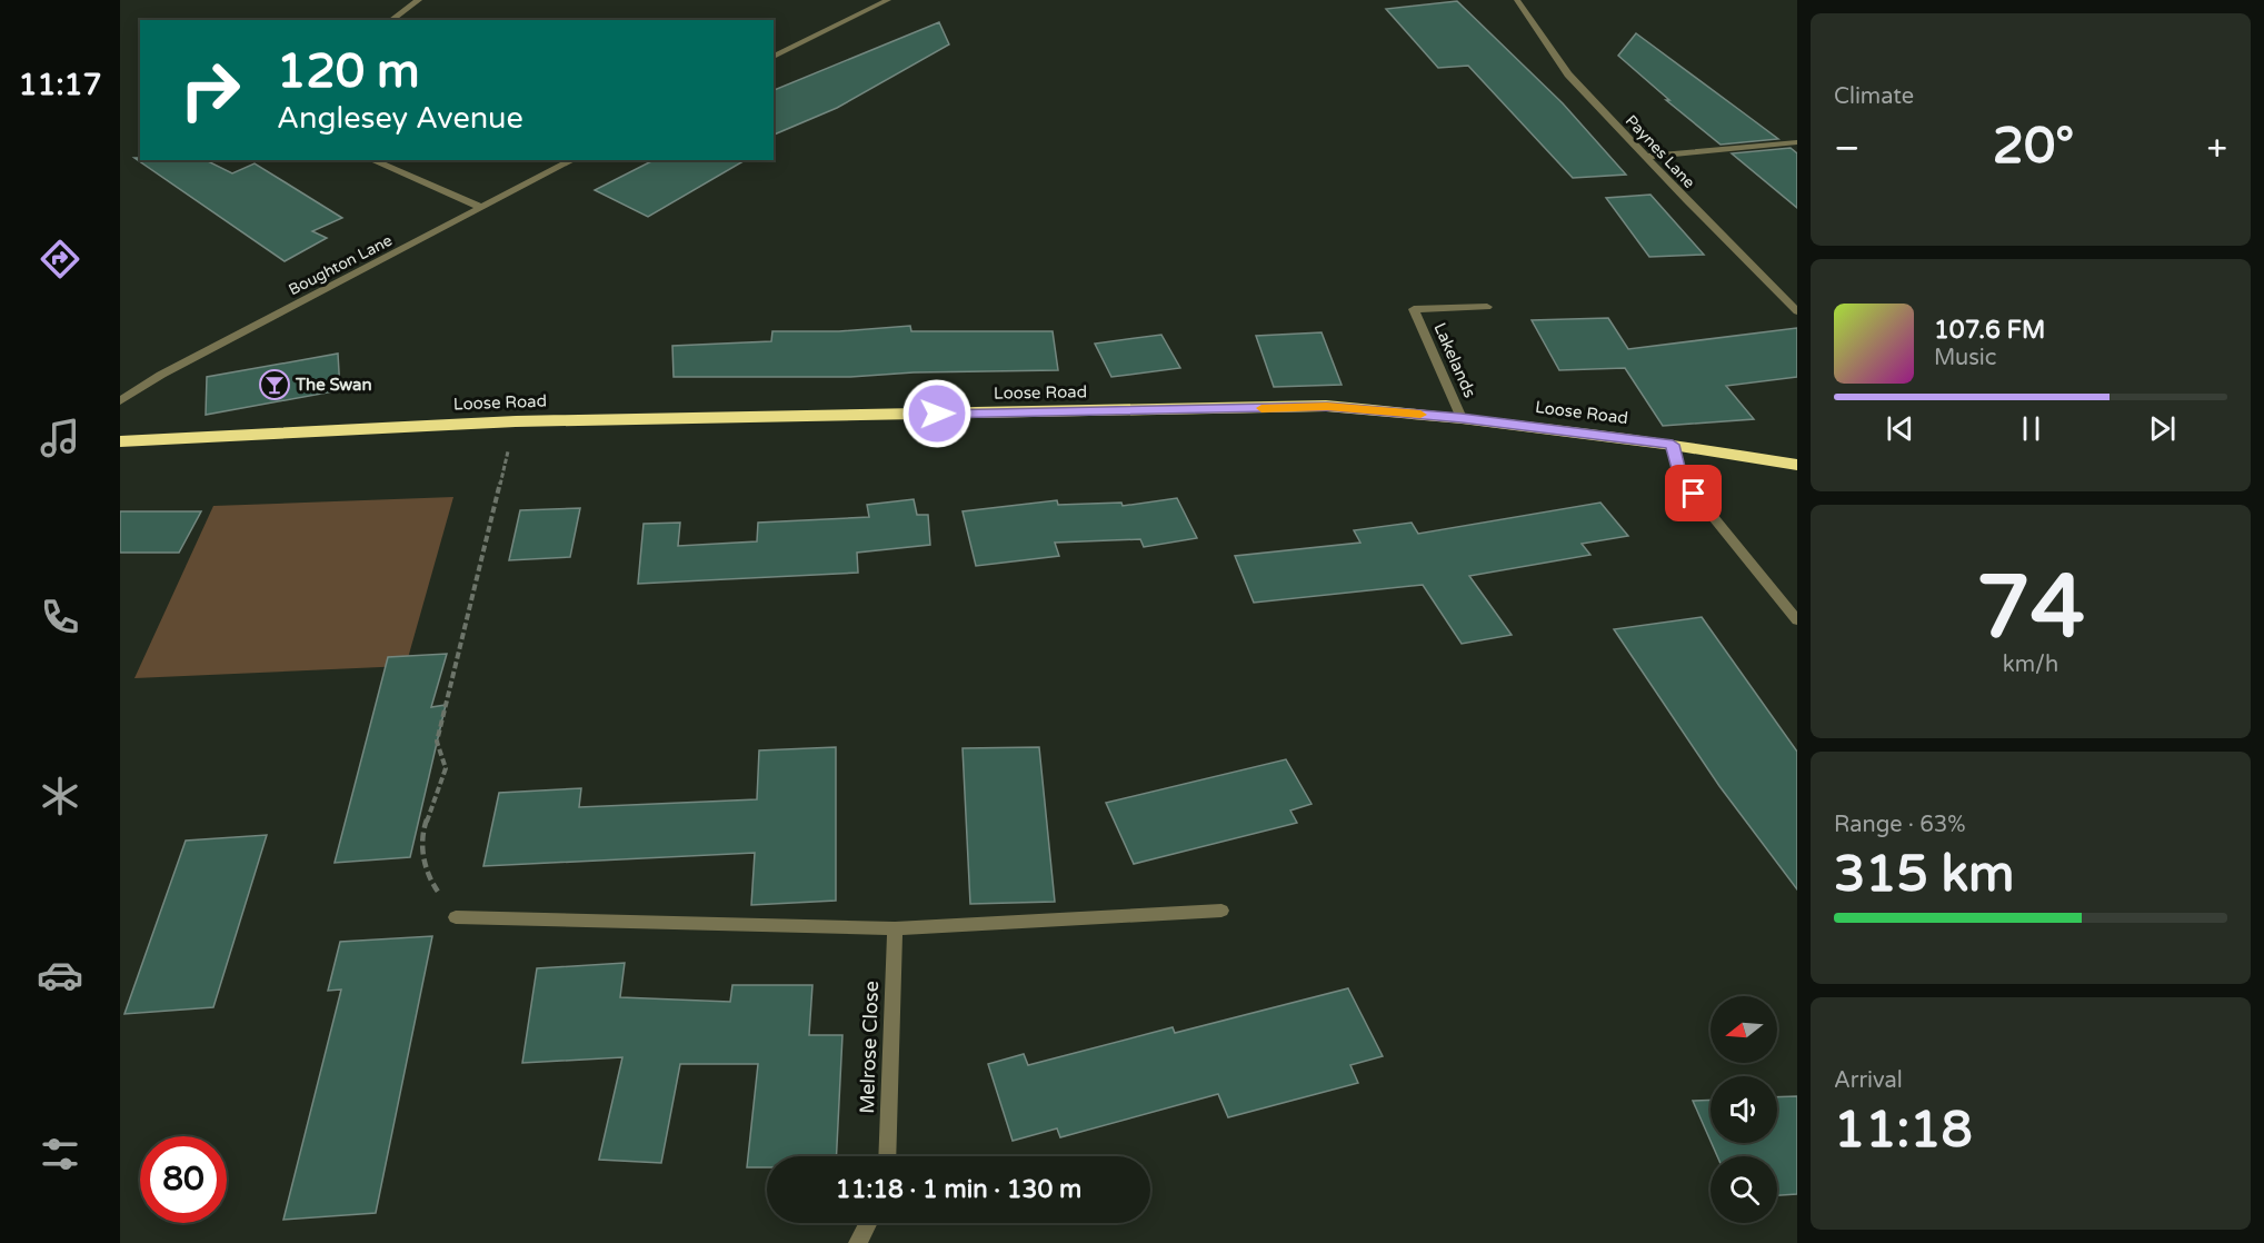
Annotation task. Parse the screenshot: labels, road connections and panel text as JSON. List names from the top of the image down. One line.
{"streets":{"highway":["Loose Road"],"street":["Paynes Lane","Boughton Lane","Lakelands","Melrose Close"]},"crossings":[["Lakelands","Loose Road"]],"places":{"bar":["The Swan"]},"north":"left","page":{"tabs":"11:17","tile":["Climate",["74","km/h"],["Range · 63%","315 km"],["Arrival","11:18"]],"turn":["120 m","Anglesey Avenue"],"heat":["−","20°","+"],"song":["107.6 FM","Music"],"limit":"80","trip":"11:18 · 1 min · 130 m"}}
